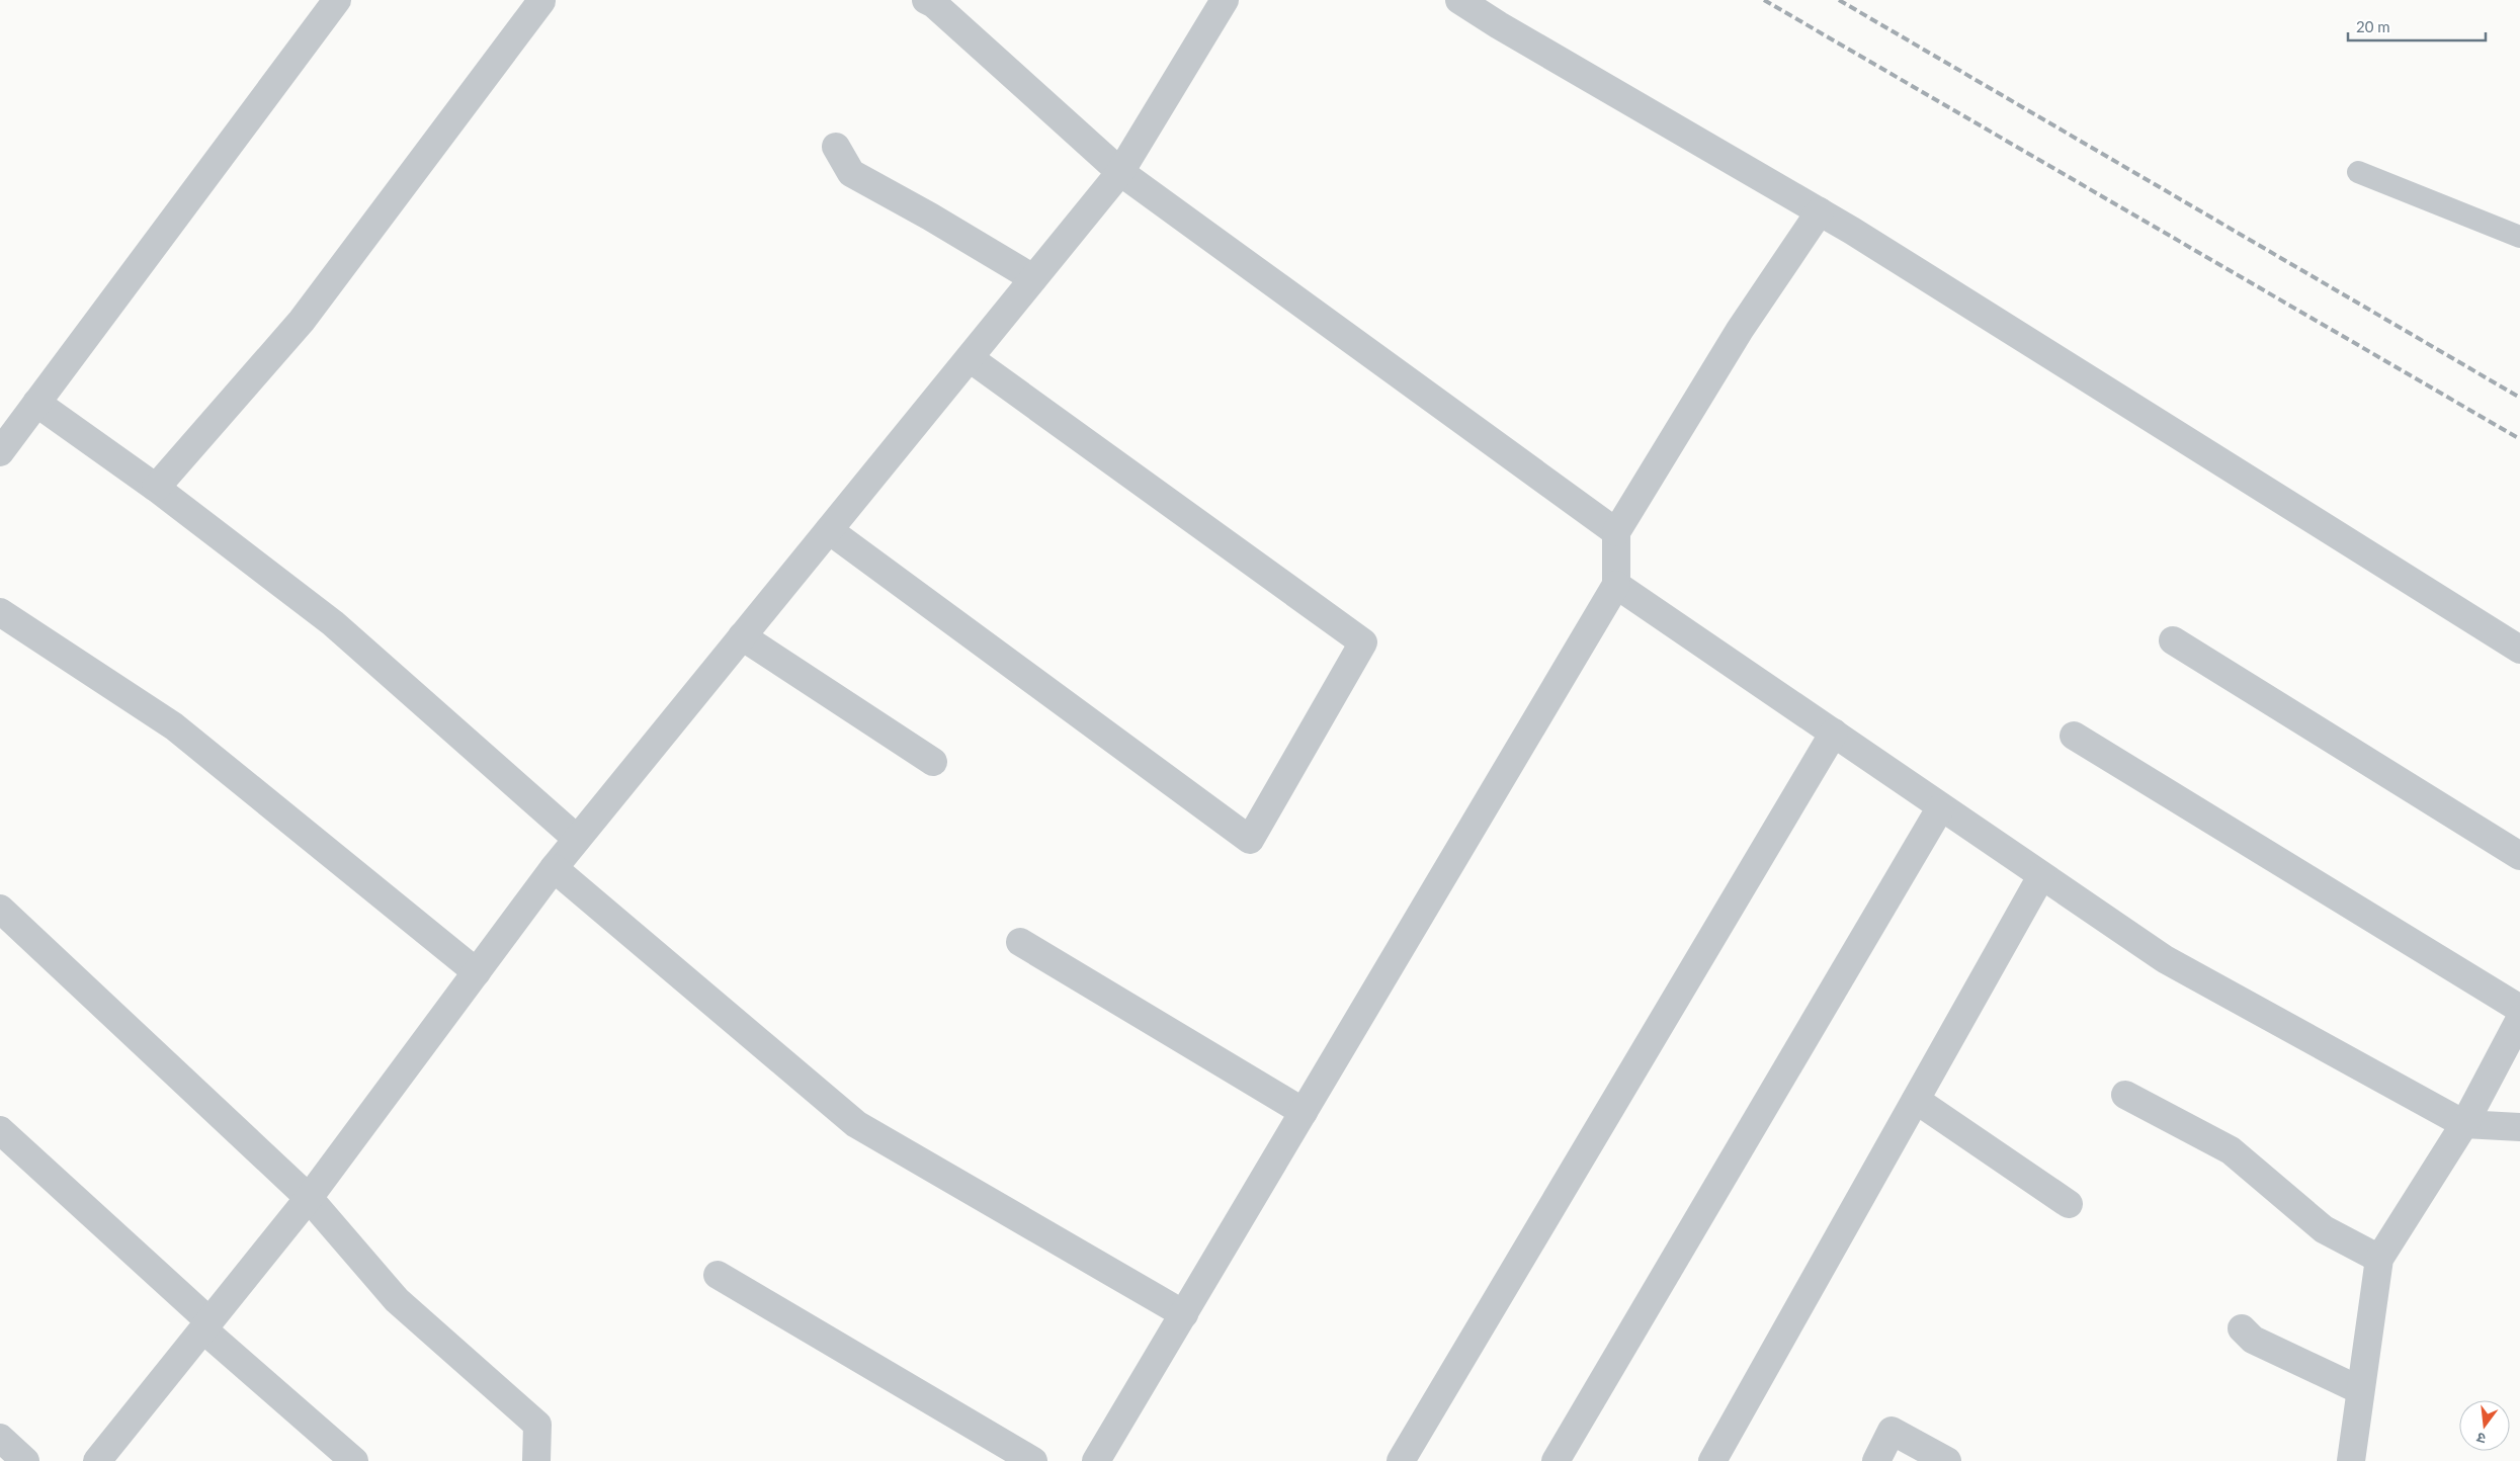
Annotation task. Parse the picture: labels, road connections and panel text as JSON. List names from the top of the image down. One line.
{"scale_bar":"20 m","north":"bottom"}
